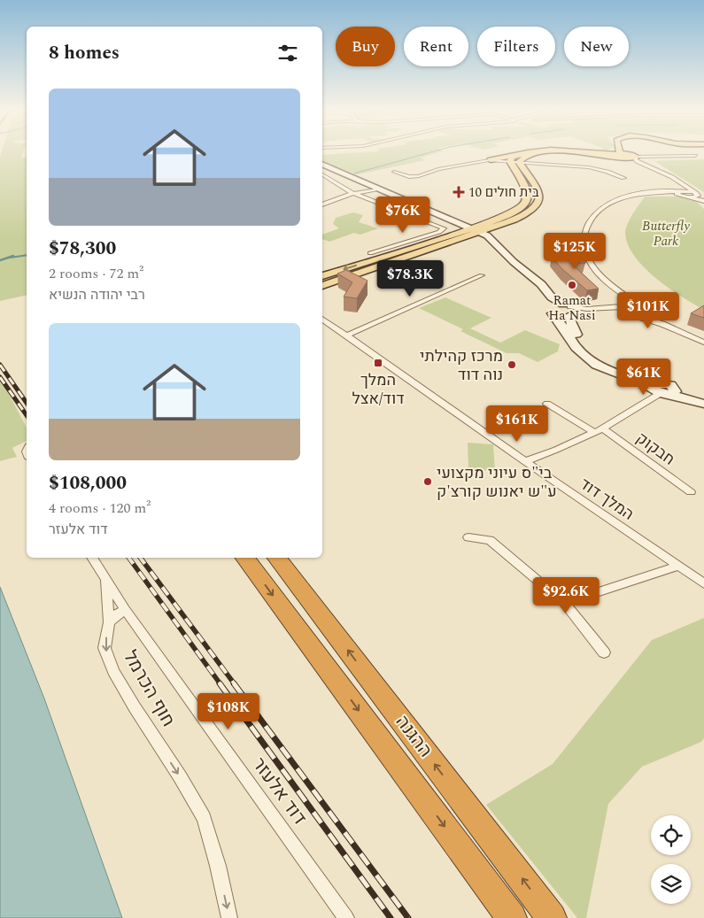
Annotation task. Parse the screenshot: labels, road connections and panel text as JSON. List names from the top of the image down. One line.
{"streets":{"highway":["ההגנה"],"street":["חבקוק","המלך דוד","חוף הכרמל","דוד אלעזר"]},"crossings":[["חוף הכרמל","דוד אלעזר"]],"one_way":["חוף הכרמל"],"parks":["Butterfly Park"],"places":{"health":["בית חולים 10"],"other":["Ramat Ha Nasi","מרכז קהילתי נוה דוד","בי\"ס עיוני מקצועי ע\"ש יאנוש קורצ'ק"],"transit":["המלך דוד/אצל"]},"page":{"chip":["Buy","Rent","Filters","New"],"heading":"8 homes","list":[{"name":"$78,300","note":"2 rooms · 72 m² · רבי יהודה הנשיא"},{"name":"$108,000","note":"4 rooms · 120 m² · דוד אלעזר"}],"price":["$76K","$125K","$78.3K","$101K","$61K","$161K","$92.6K","$108K"]}}
